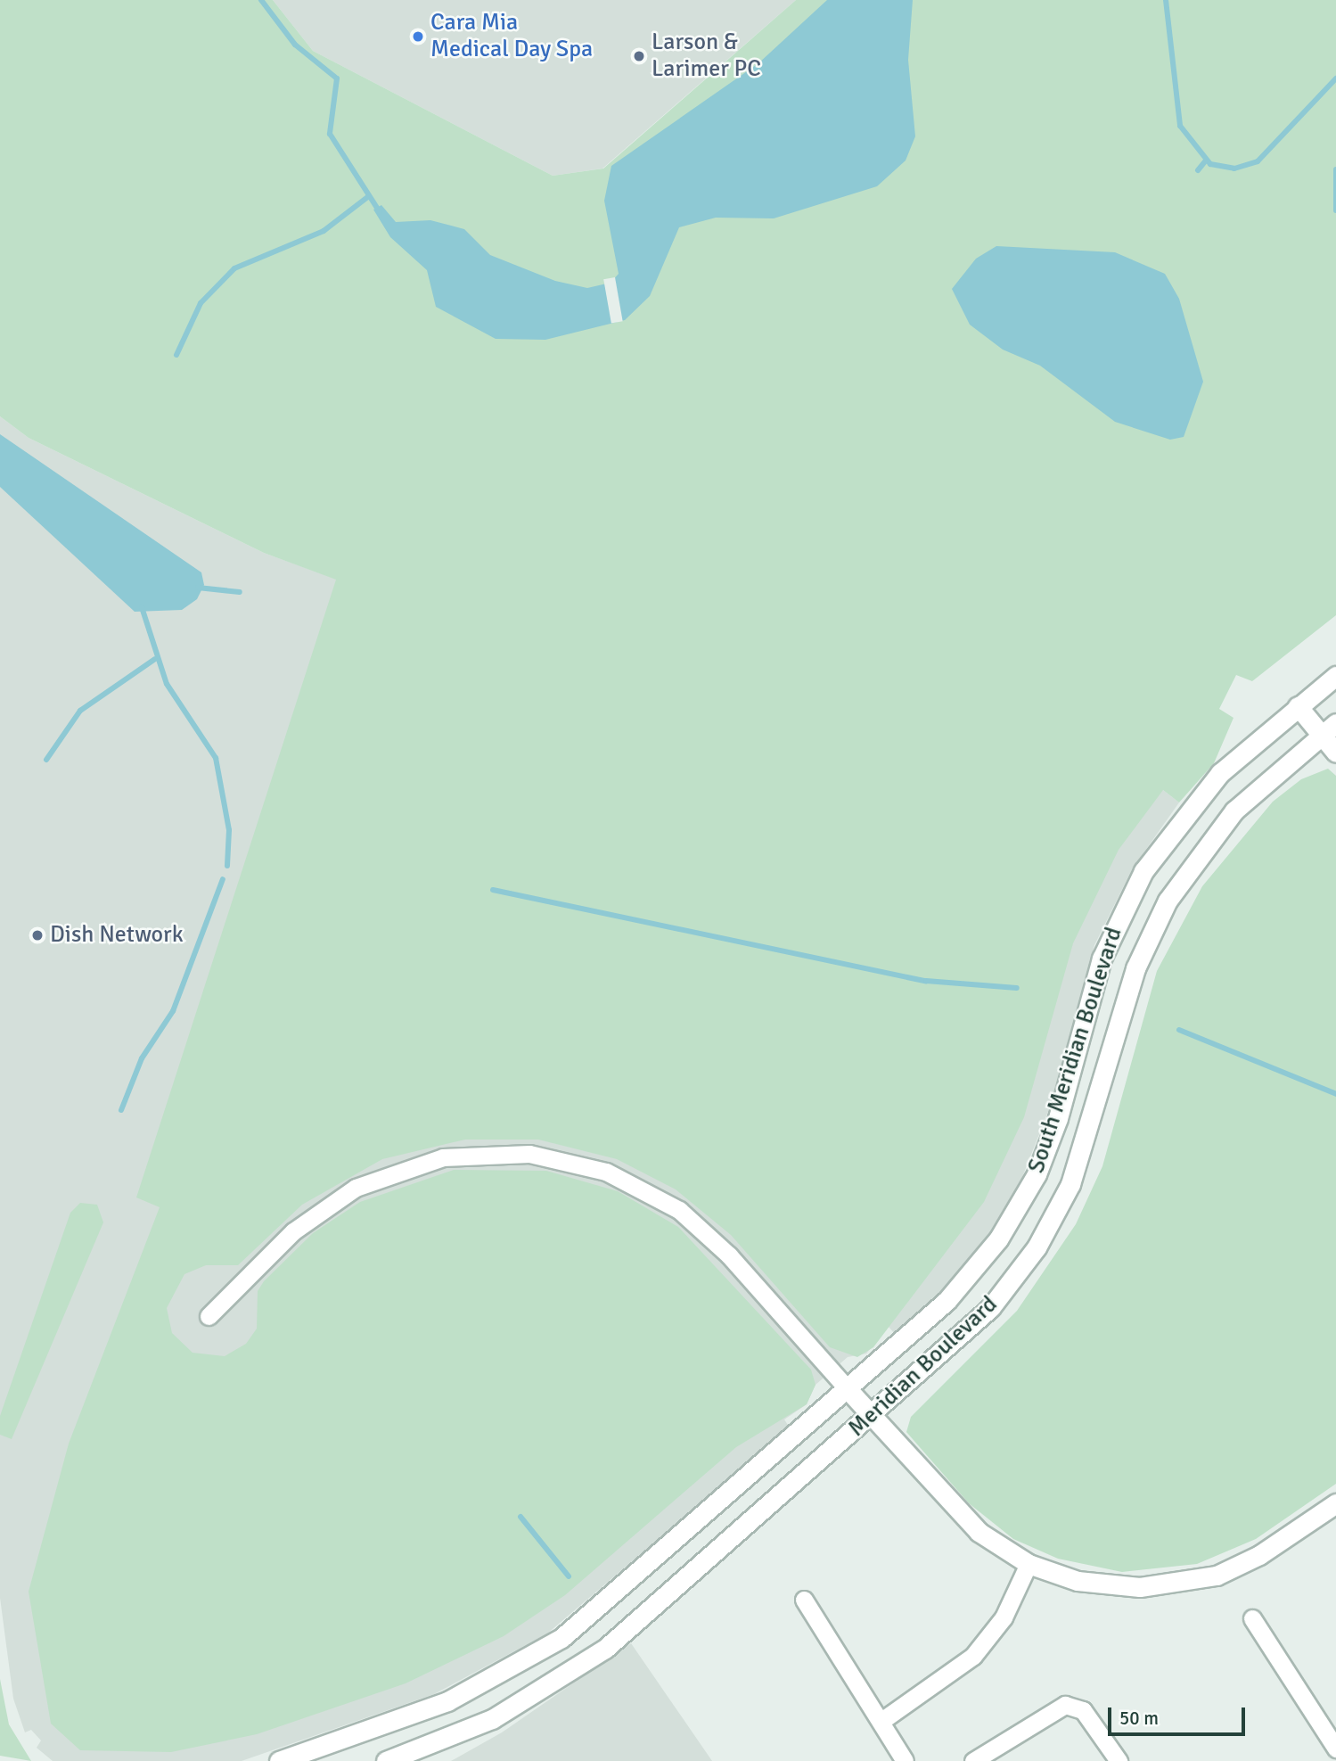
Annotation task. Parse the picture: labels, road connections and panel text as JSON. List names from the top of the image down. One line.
{"streets":{"main road":["South Meridian Boulevard","Meridian Boulevard"]},"crossings":[["South Meridian Boulevard","Meridian Boulevard"]],"places":["Cara Mia Medical Day Spa","Larson & Larimer PC","Dish Network"],"scale_bar":"50 m"}
